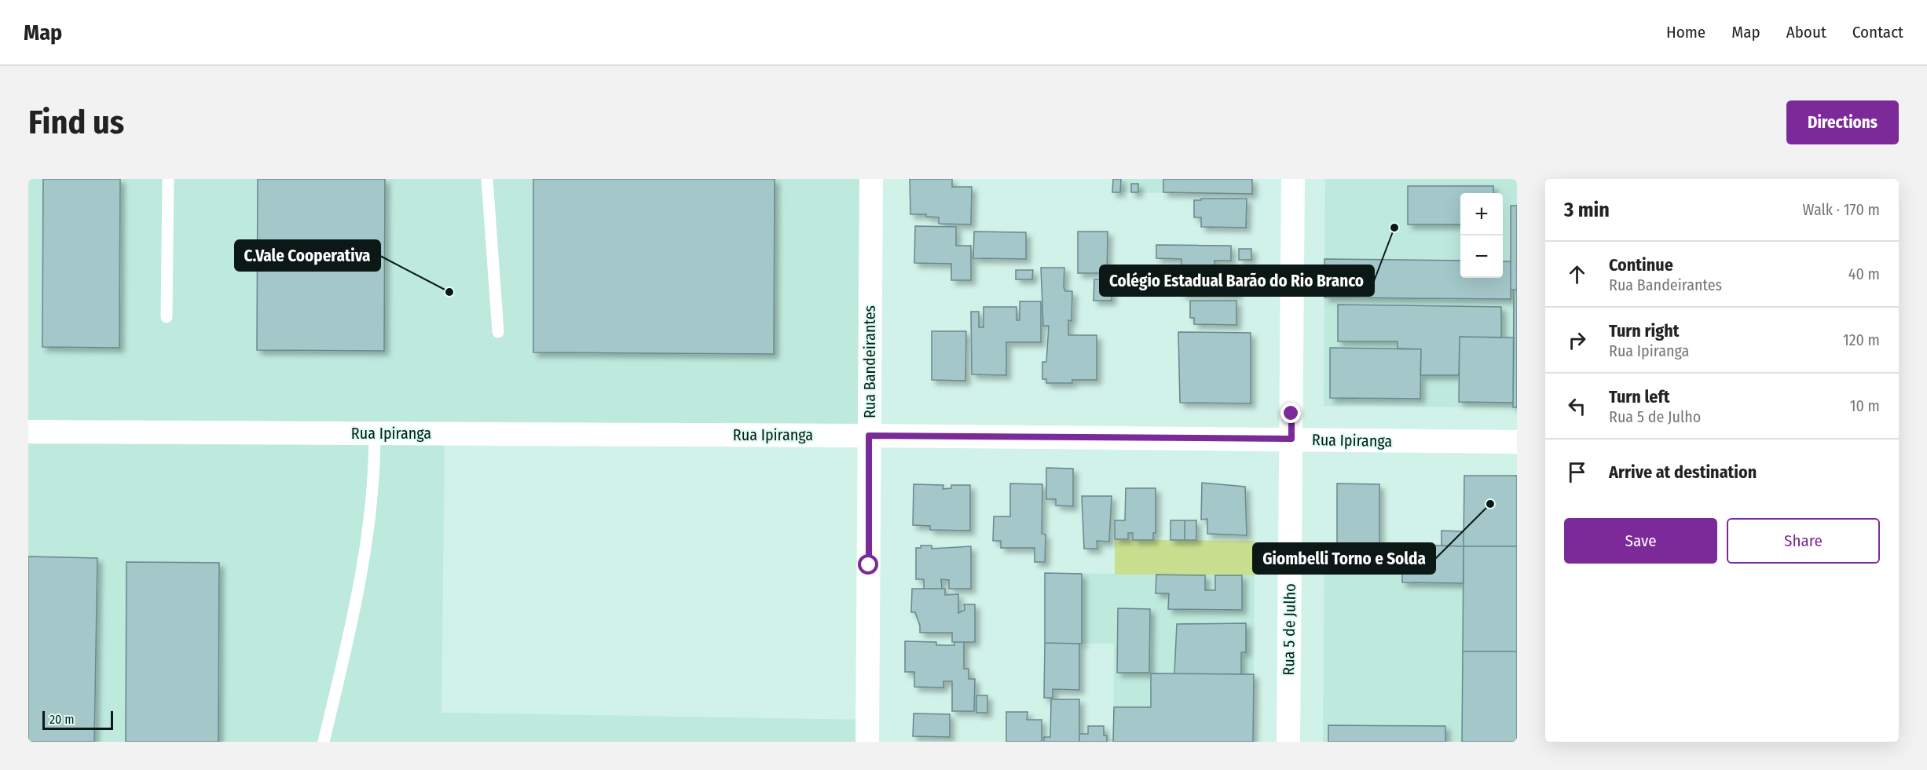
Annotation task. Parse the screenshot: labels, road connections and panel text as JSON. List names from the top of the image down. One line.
{"streets":{"street":["Rua Bandeirantes","Rua Ipiranga","Rua 5 de Julho"]},"crossings":[["Rua Bandeirantes","Rua Ipiranga"],["Rua Ipiranga","Rua 5 de Julho"]],"places":["Colégio Estadual Barão do Rio Branco","C.Vale Cooperativa","Giombelli Torno e Solda"],"scale_bar":"20 m","page":{"header":"Map","nav":["Home","Map","About","Contact"],"buttons":["Directions",["Save","Share"]],"title":"Find us","heading":["3 min","Walk · 170 m"],"map_buttons":["+","−"],"list":[["Continue","Rua Bandeirantes","40 m"],["Turn right","Rua Ipiranga","120 m"],["Turn left","Rua 5 de Julho","10 m"],"Arrive at destination"],"scale":"20 m"}}
